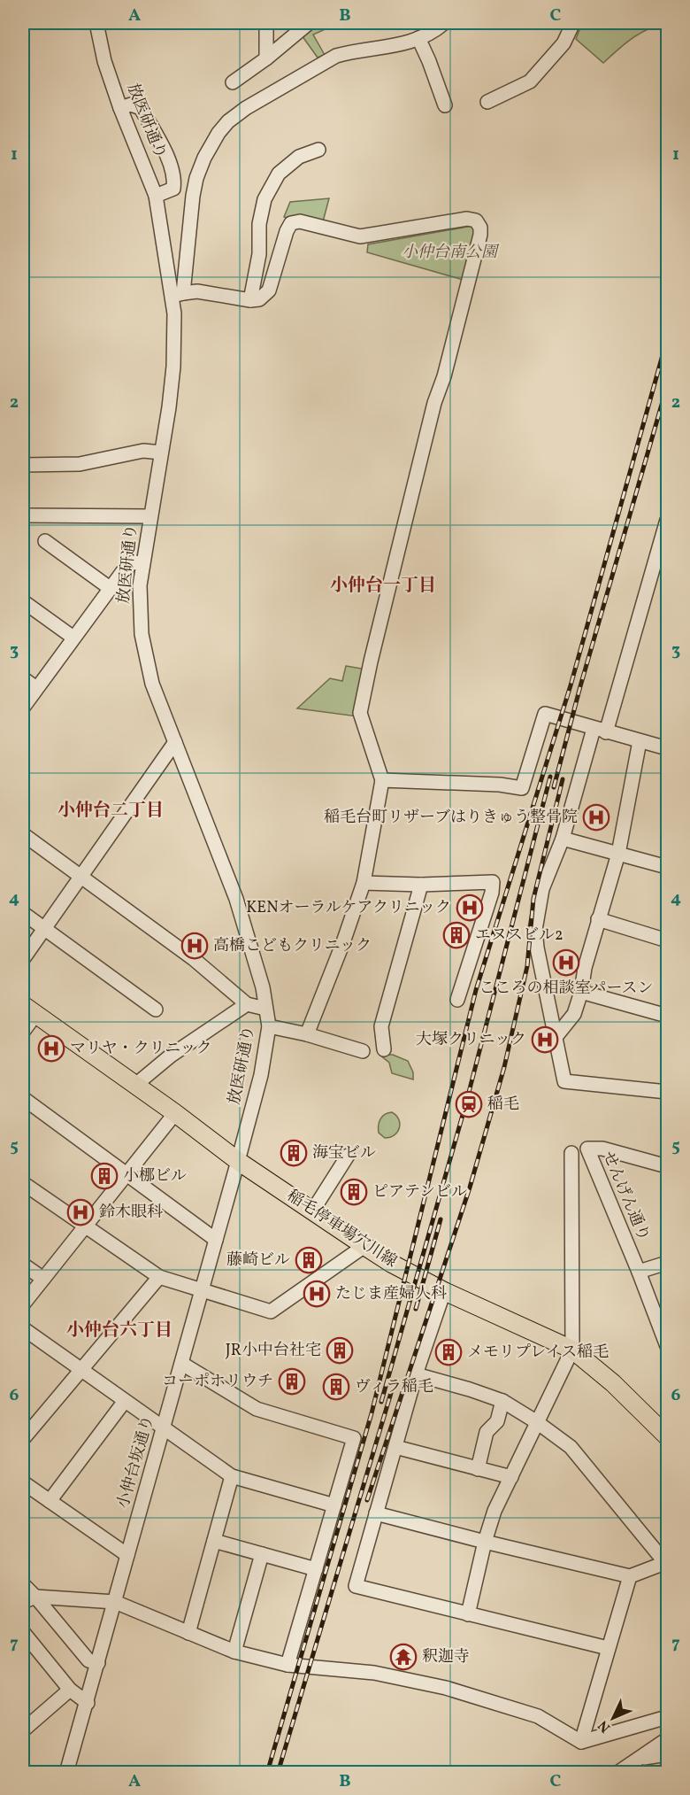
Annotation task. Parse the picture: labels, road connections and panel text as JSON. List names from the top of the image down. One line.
{"streets":{"main road":["稲毛停車場穴川線"],"street":["放医研通り","せんげん通り","小仲台坂通り"]},"crossings":[["放医研通り","稲毛停車場穴川線"],["放医研通り","小仲台坂通り"],["稲毛停車場穴川線","小仲台坂通り"]],"districts":["小仲台一丁目","小仲台二丁目","小仲台六丁目"],"parks":["小仲台南公園"],"places":{"hospital":["稲毛台町リザーブはりきゅう整骨院","KENオーラルケアクリニック","高橋こどもクリニック","こころの相談室パースン","大塚クリニック","マリヤ・クリニック","鈴木眼科","たじま産婦人科"],"building":["エヌスビル2","海宝ビル","小梛ビル","ピアテンビル","藤崎ビル","JR小中台社宅","メモリプレイス稲毛","コーポホリウチ","ヴィラ稲毛"],"station":["稲毛"],"temple":["釈迦寺"]},"north":"bottom left","grid":{"columns":["A","B","C"],"rows":["1","2","3","4","5","6","7"]}}
